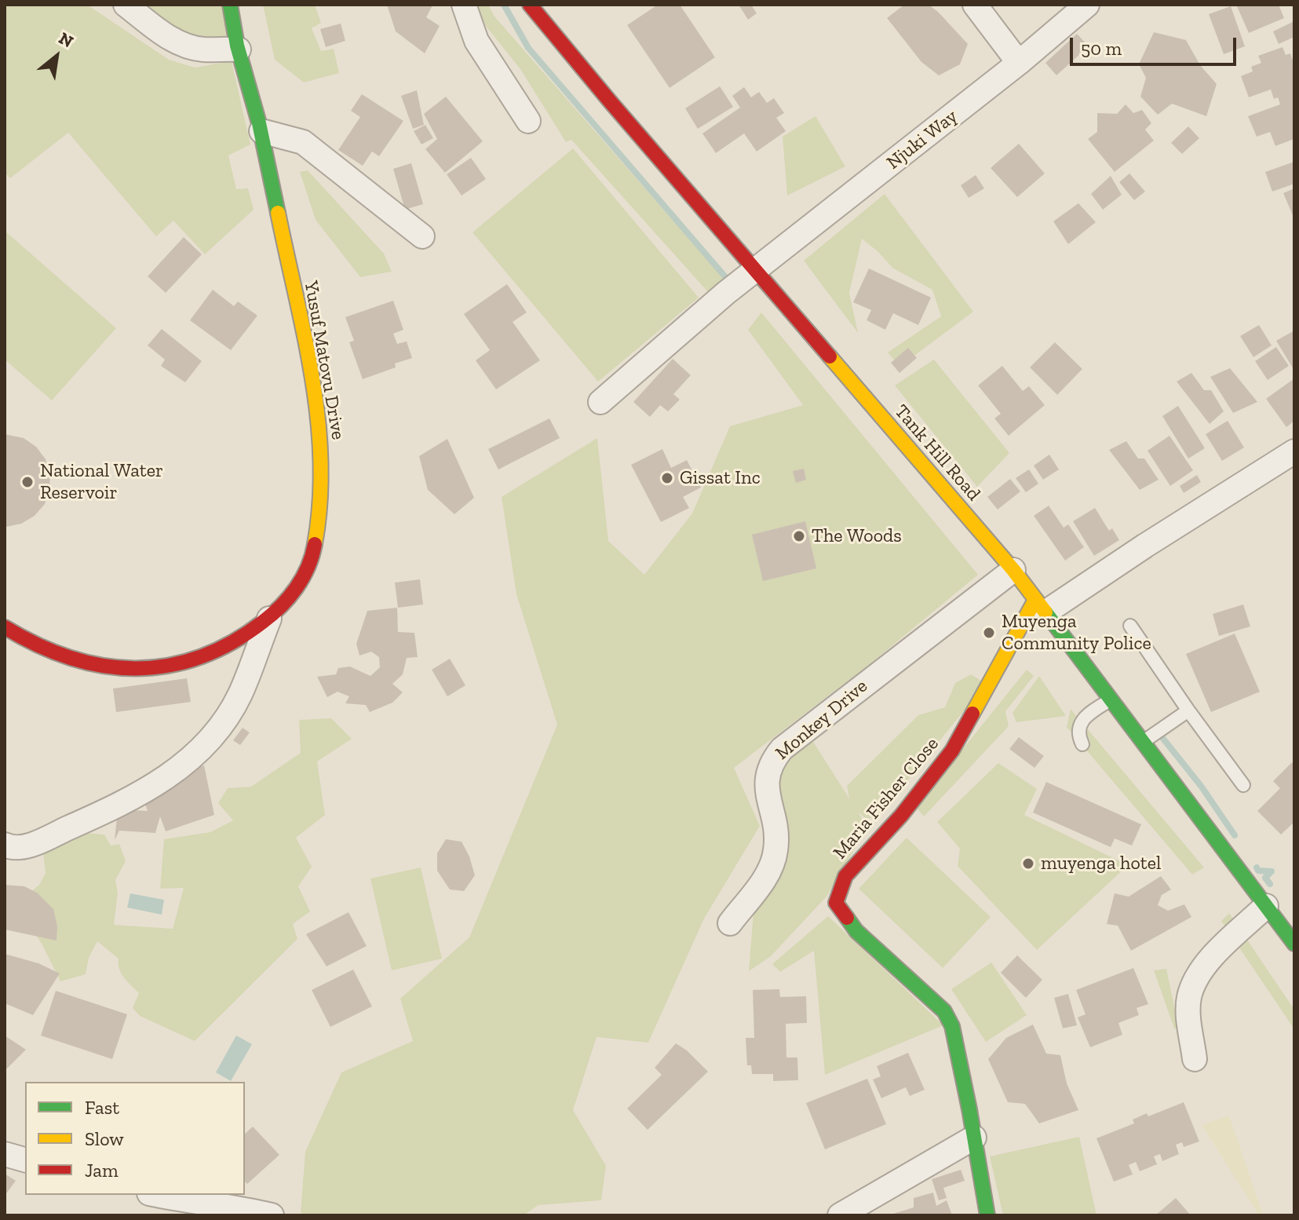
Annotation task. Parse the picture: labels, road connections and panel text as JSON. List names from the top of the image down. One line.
{"streets":{"street":["Njuki Way","Yusuf Matovu Drive","Tank Hill Road","Monkey Drive","Maria Fisher Close"]},"crossings":[["Njuki Way","Tank Hill Road"],["Tank Hill Road","Monkey Drive"],["Tank Hill Road","Maria Fisher Close"]],"places":["Gissat Inc","National Water Reservoir","The Woods","Muyenga Community Police","muyenga hotel"],"legend":["Fast","Slow","Jam"],"scale_bar":"50 m","north":"top right"}
